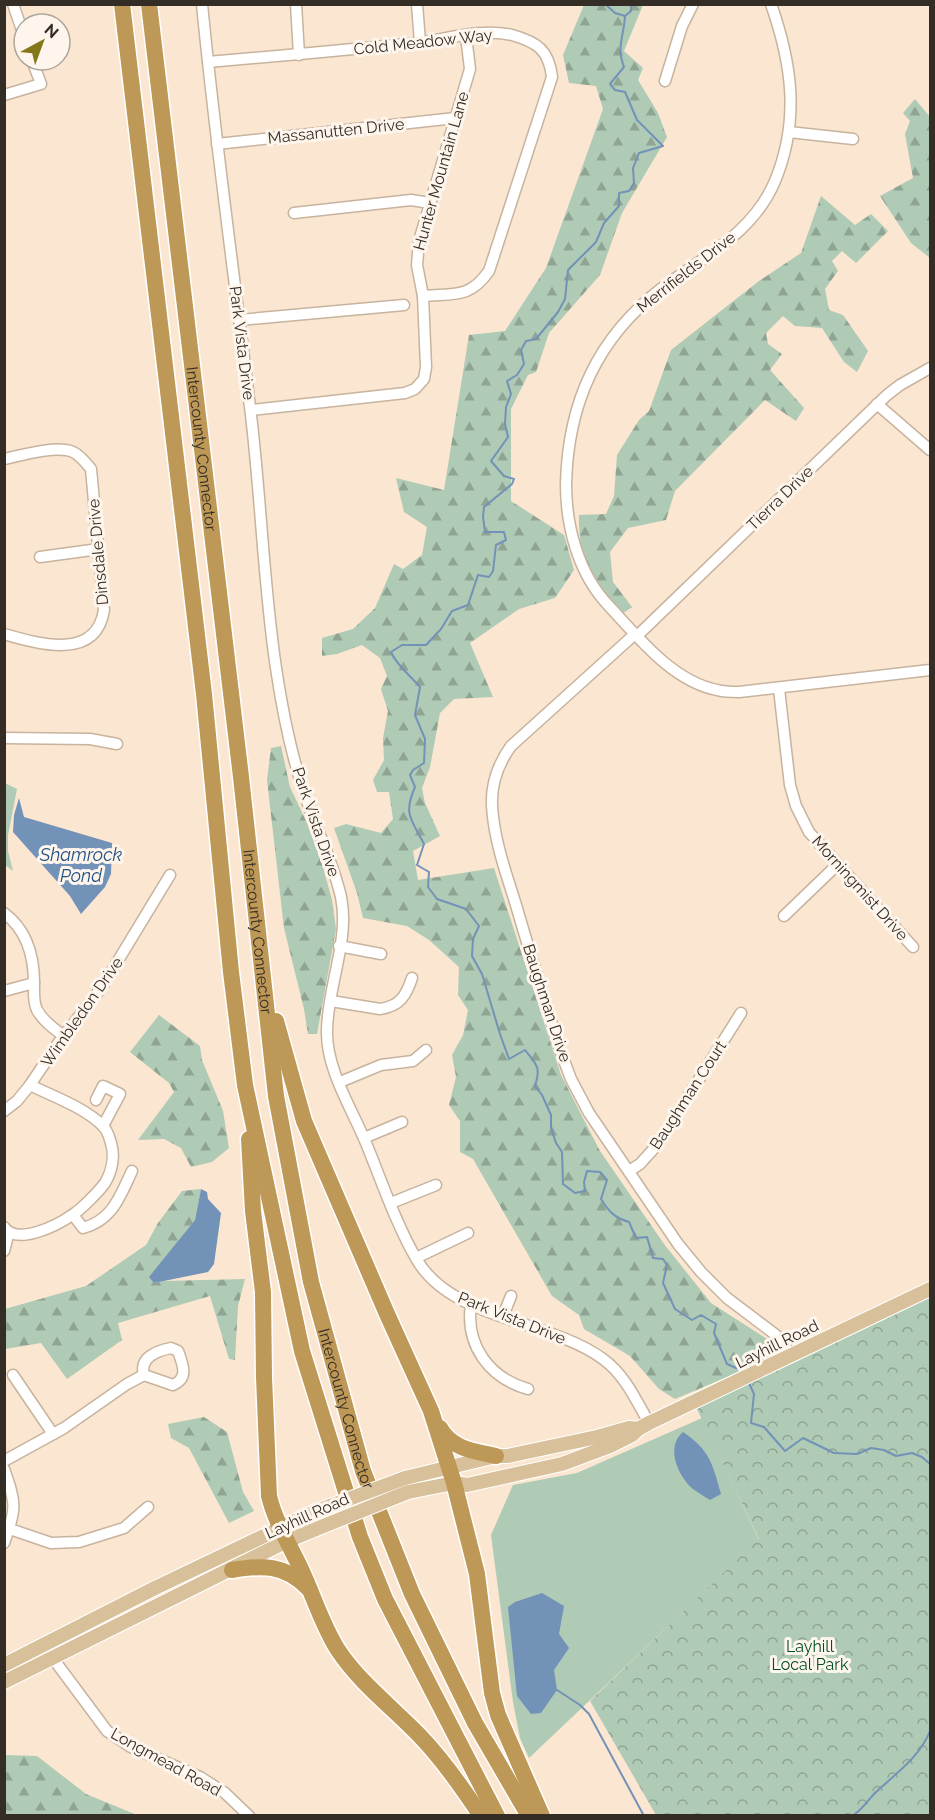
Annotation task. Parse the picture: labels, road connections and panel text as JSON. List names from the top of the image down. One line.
{"streets":{"highway":["Intercounty Connector"],"main road":["Layhill Road"],"street":["Cold Meadow Way","Massanutten Drive","Hunter Mountain Lane","Merrifields Drive","Park Vista Drive","Tierra Drive","Dinsdale Drive","Morningmist Drive","Baughman Drive","Wimbledon Drive","Baughman Court","Longmead Road"]},"crossings":[["Cold Meadow Way","Hunter Mountain Lane"],["Cold Meadow Way","Park Vista Drive"],["Massanutten Drive","Hunter Mountain Lane"],["Massanutten Drive","Park Vista Drive"],["Hunter Mountain Lane","Park Vista Drive"],["Merrifields Drive","Tierra Drive"],["Merrifields Drive","Morningmist Drive"],["Merrifields Drive","Baughman Drive"],["Park Vista Drive","Layhill Road"],["Tierra Drive","Baughman Drive"],["Baughman Drive","Baughman Court"],["Baughman Drive","Layhill Road"],["Layhill Road","Longmead Road"]],"water":["Shamrock Pond"],"parks":["Layhill Local Park"],"north":"top right"}
